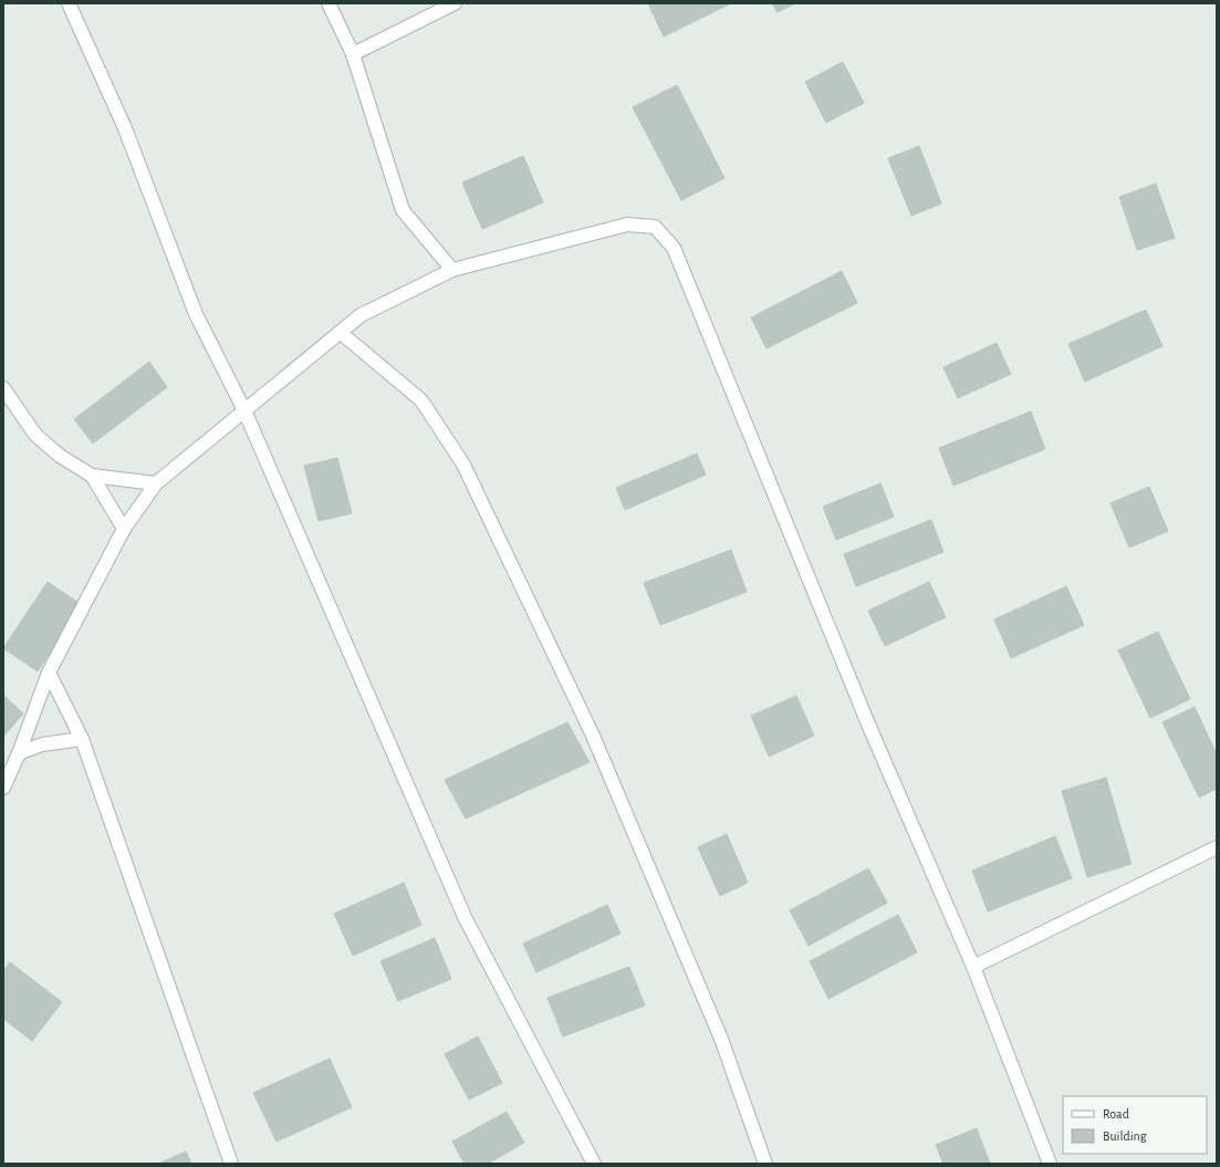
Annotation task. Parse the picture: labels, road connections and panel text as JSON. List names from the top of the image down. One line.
{"legend":["Road","Building"]}
